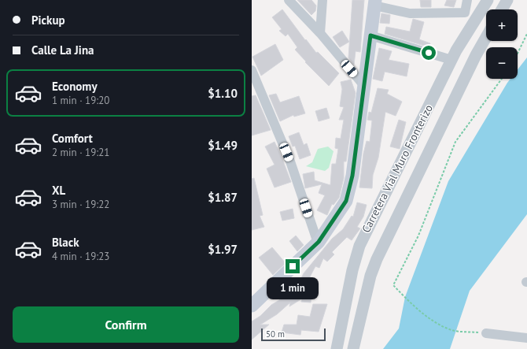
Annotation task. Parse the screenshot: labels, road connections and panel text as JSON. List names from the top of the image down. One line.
{"streets":{"street":["Carretera Vial Muro Fronterizo"]},"scale_bar":"50 m","page":{"banner":["Pickup","Calle La Jina"],"map_buttons":["+","−"],"list":[{"name":"Economy","note":"1 min · 19:20","value":"$1.10"},{"name":"Comfort","note":"2 min · 19:21","value":"$1.49"},{"name":"XL","note":"3 min · 19:22","value":"$1.87"},{"name":"Black","note":"4 min · 19:23","value":"$1.97"}],"bubble":"1 min","buttons":"Confirm","scale":"50 m"}}
